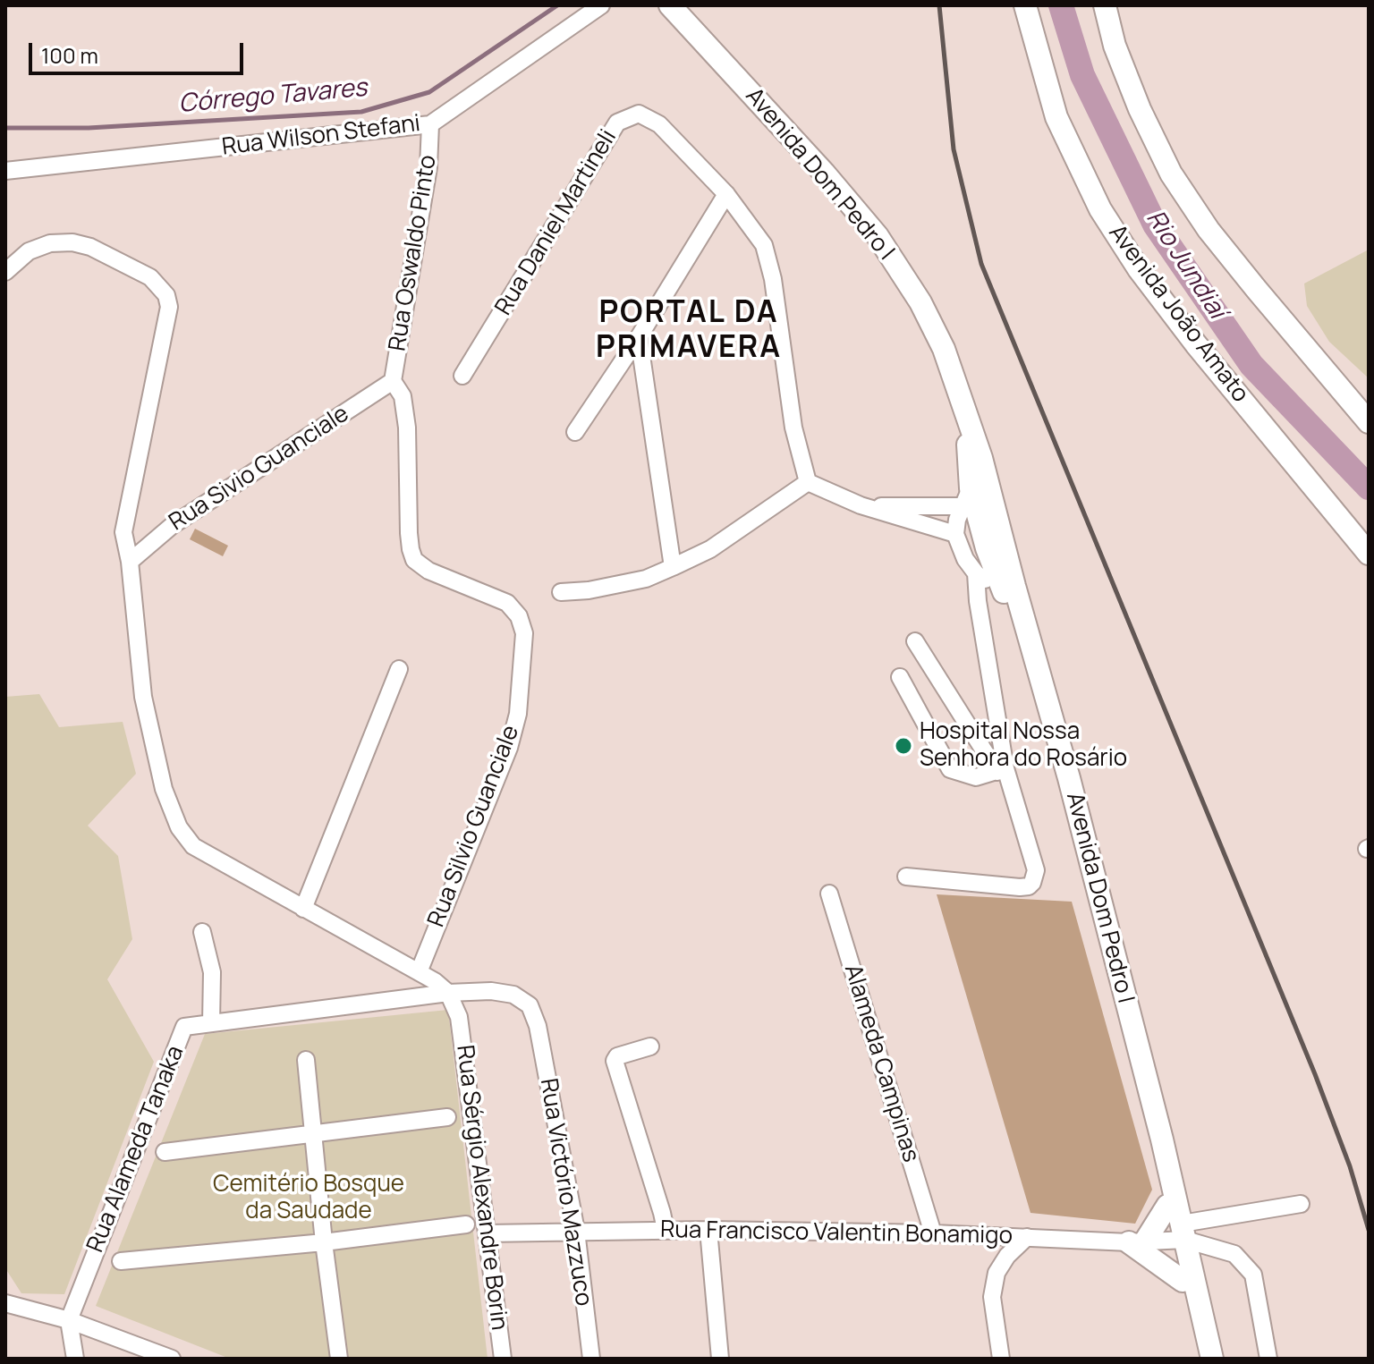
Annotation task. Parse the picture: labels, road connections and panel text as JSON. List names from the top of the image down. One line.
{"streets":{"main road":["Avenida Dom Pedro I","Avenida João Amato"],"street":["Rua Wilson Stefani","Rua Daniel Martineli","Rua Oswaldo Pinto","Rua Sivio Guanciale","Rua Silvio Guanciale","Alameda Campinas","Rua Alameda Tanaka","Rua Sérgio Alexandre Borin","Rua Victório Mazzuco","Rua Francisco Valentin Bonamigo"]},"crossings":[["Rua Wilson Stefani","Rua Oswaldo Pinto"],["Avenida Dom Pedro I","Rua Francisco Valentin Bonamigo"],["Rua Oswaldo Pinto","Rua Sivio Guanciale"],["Rua Oswaldo Pinto","Rua Silvio Guanciale"],["Rua Sivio Guanciale","Rua Silvio Guanciale"],["Alameda Campinas","Rua Francisco Valentin Bonamigo"],["Rua Alameda Tanaka","Rua Sérgio Alexandre Borin"],["Rua Alameda Tanaka","Rua Victório Mazzuco"],["Rua Sérgio Alexandre Borin","Rua Francisco Valentin Bonamigo"],["Rua Victório Mazzuco","Rua Francisco Valentin Bonamigo"]],"districts":["PORTAL DA PRIMAVERA"],"water":["Córrego Tavares","Rio Jundiaí"],"parks":["Cemitério Bosque da Saudade"],"places":["Hospital Nossa Senhora do Rosário"],"scale_bar":"100 m"}
